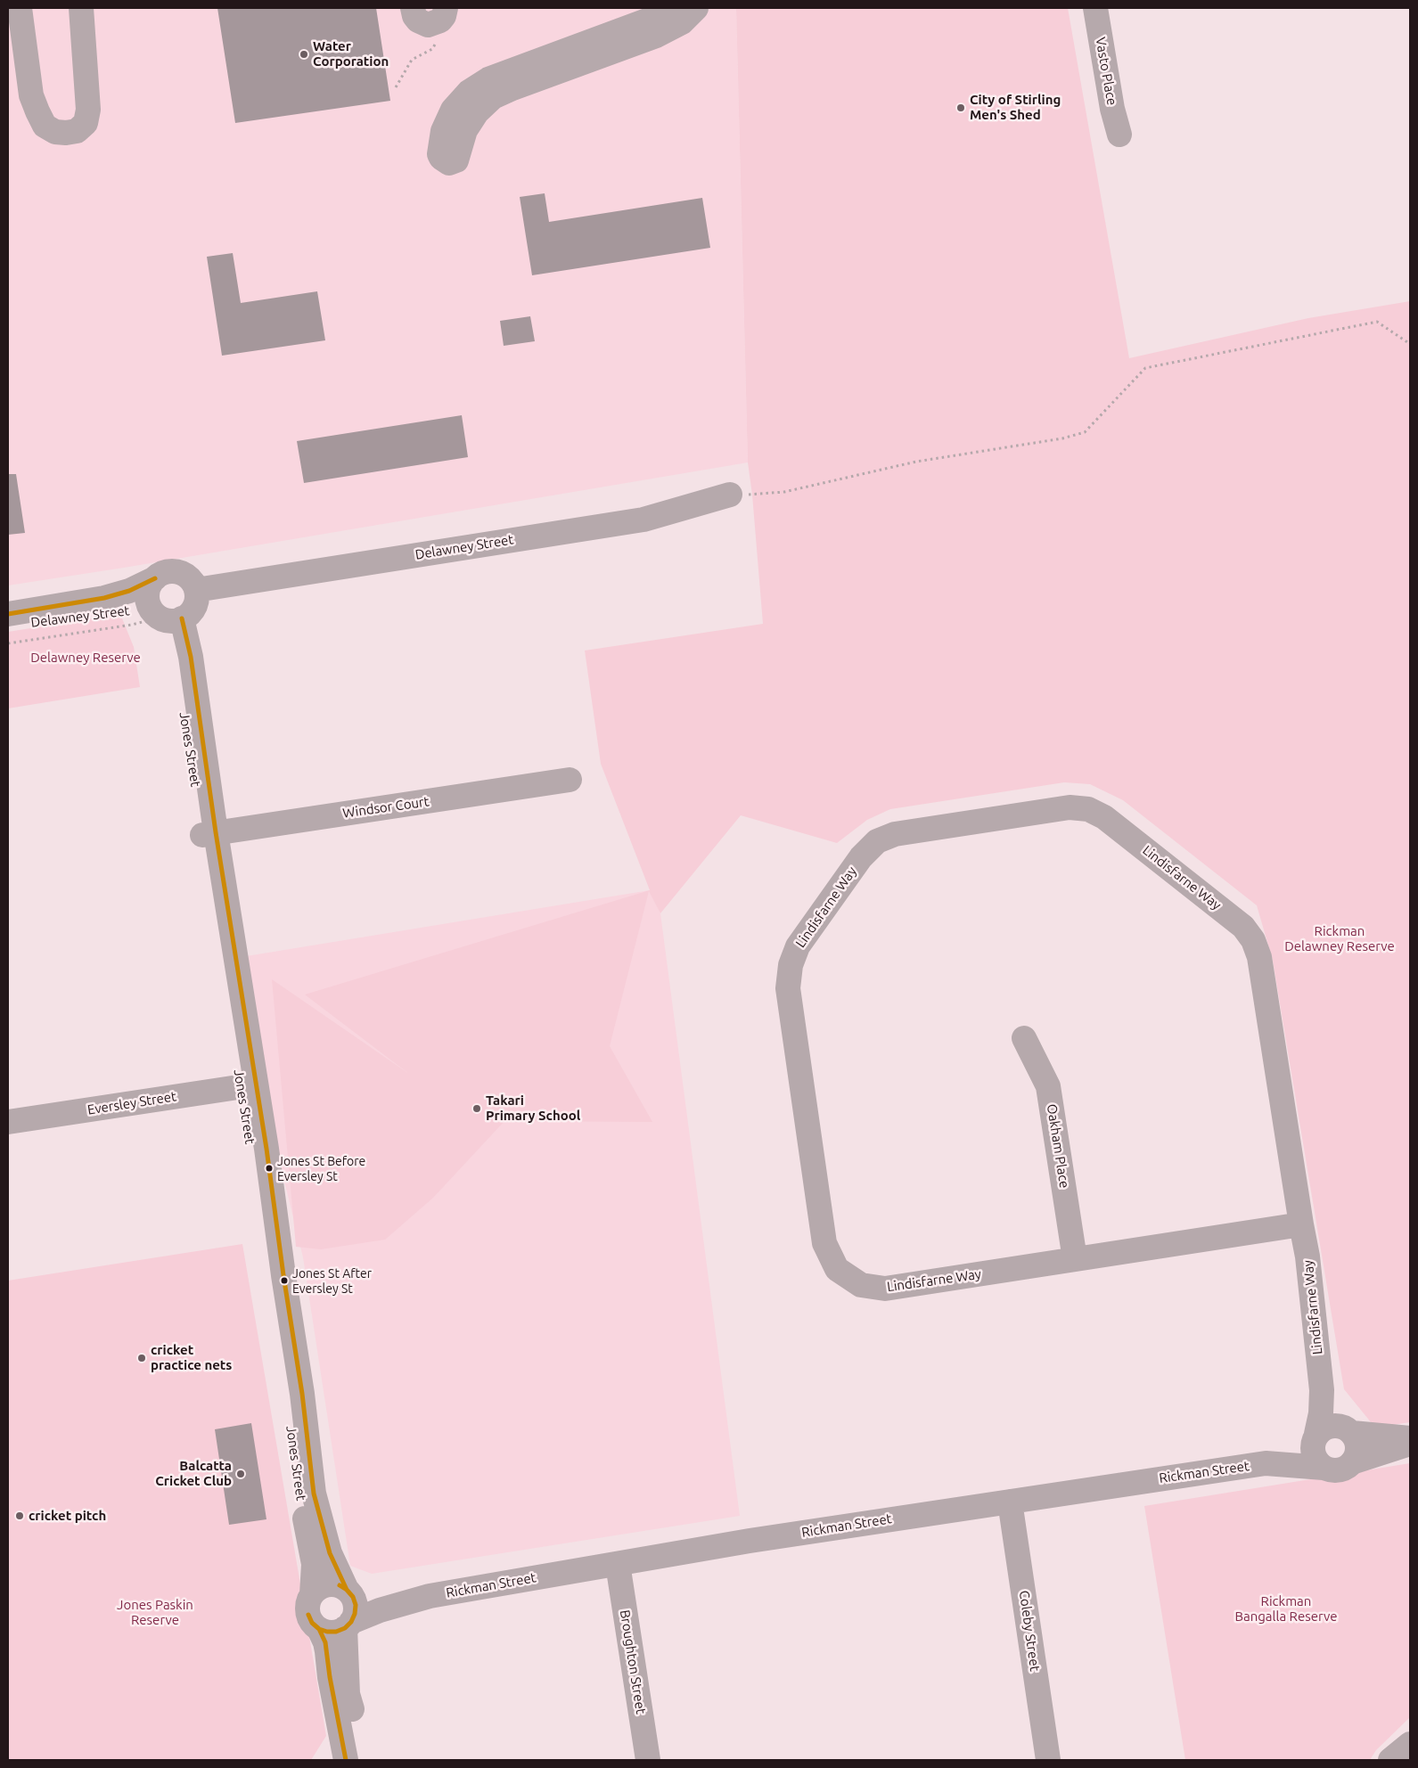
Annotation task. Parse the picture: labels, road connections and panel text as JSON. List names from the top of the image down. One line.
{"streets":{"street":["Vasto Place","Delawney Street","Jones Street","Windsor Court","Lindisfarne Way","Eversley Street","Oakham Place","Rickman Street","Coleby Street","Broughton Street"]},"crossings":[["Delawney Street","Jones Street"],["Jones Street","Windsor Court"],["Jones Street","Eversley Street"],["Jones Street","Rickman Street"],["Lindisfarne Way","Oakham Place"],["Lindisfarne Way","Rickman Street"],["Rickman Street","Coleby Street"],["Rickman Street","Broughton Street"]],"parks":["Delawney Reserve","Rickman Delawney Reserve","Rickman Bangalla Reserve","Jones Paskin Reserve"],"places":["Water Corporation","City of Stirling Men's Shed","Takari Primary School","Jones St Before Eversley St","Jones St After Eversley St","cricket practice nets","Balcatta Cricket Club","cricket pitch"]}
